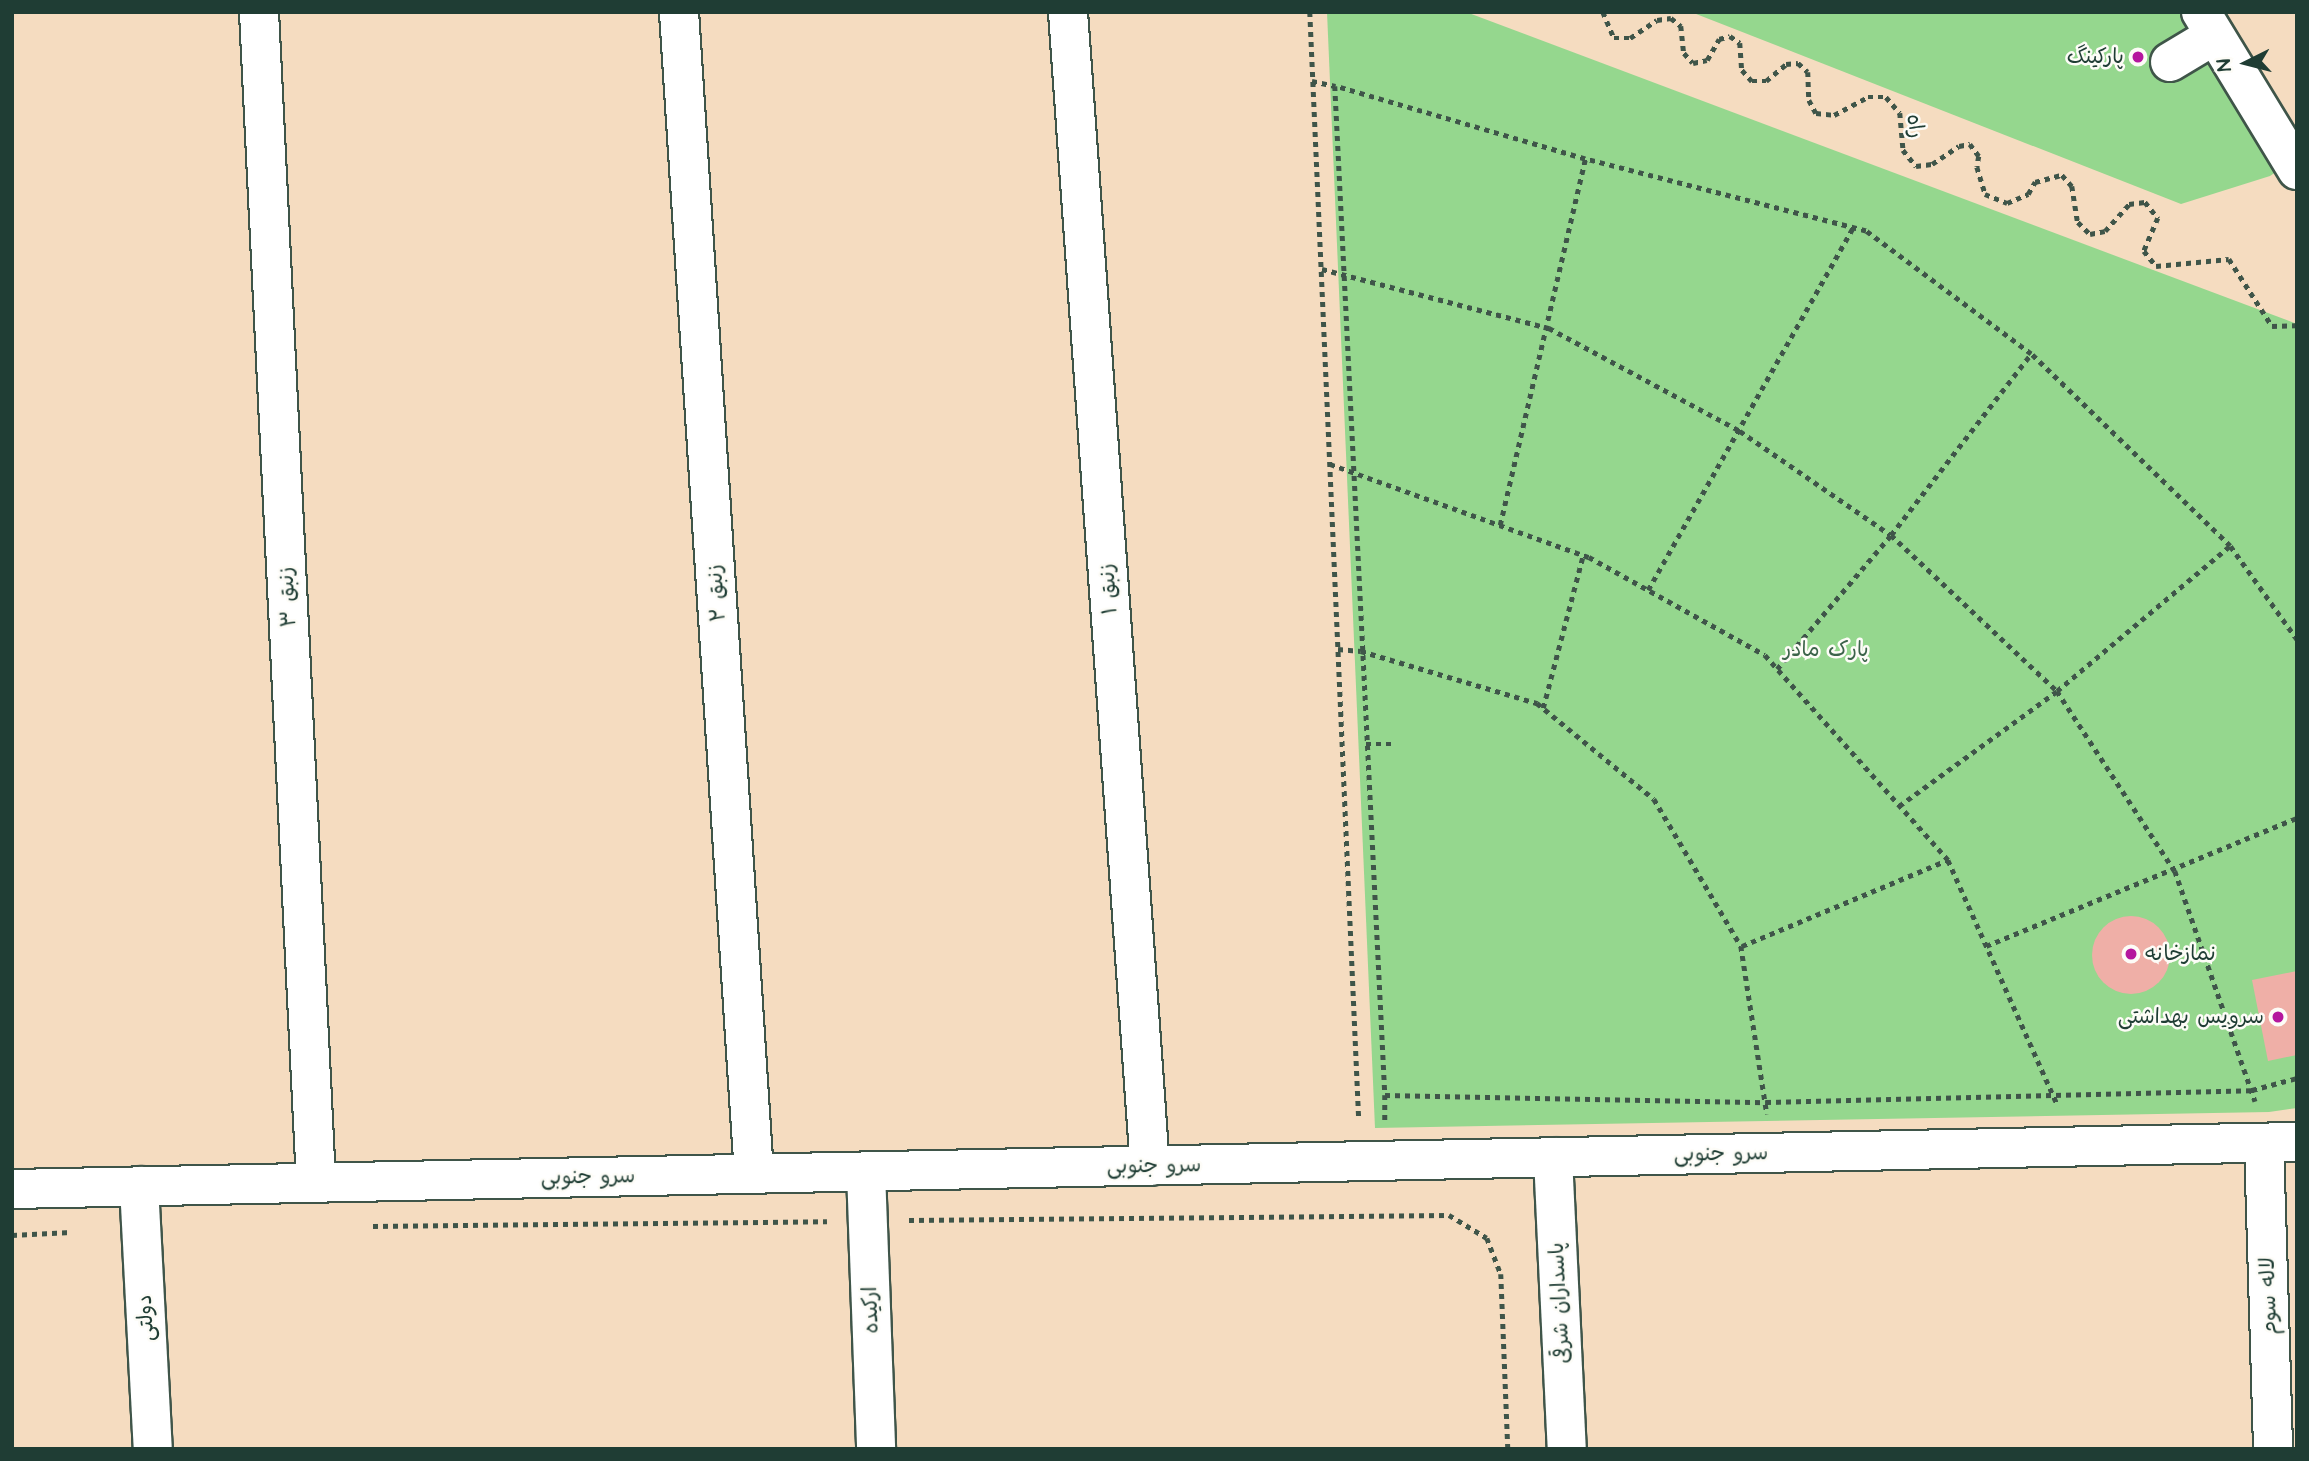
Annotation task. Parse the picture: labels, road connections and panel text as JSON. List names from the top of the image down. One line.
{"streets":{"main road":["زنبق ۱","زنبق ۲","زنبق ۳","سرو جنوبی","لاله سوم","پاسداران شرقی","ارکیده","دولتی"],"path":["راه"]},"crossings":[["زنبق ۱","سرو جنوبی"],["زنبق ۲","سرو جنوبی"],["زنبق ۳","سرو جنوبی"],["سرو جنوبی","لاله سوم"],["سرو جنوبی","پاسداران شرقی"],["سرو جنوبی","ارکیده"],["سرو جنوبی","دولتی"]],"parks":["پارک مادر"],"places":["پارکینگ","نمازخانه","سرویس بهداشتی"],"north":"left"}
